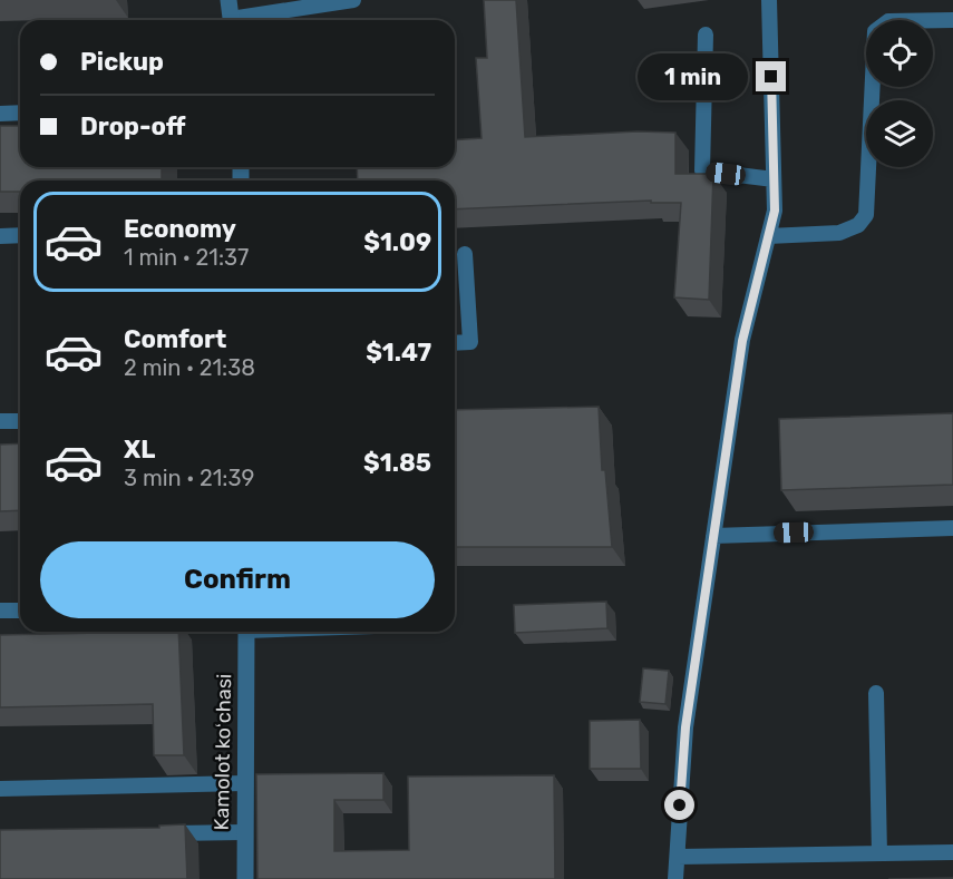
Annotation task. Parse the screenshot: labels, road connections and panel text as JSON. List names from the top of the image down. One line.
{"streets":{"street":["Kamolot koʻchasi"]},"page":{"banner":["Pickup","Drop-off"],"bubble":"1 min","list":[{"name":"Economy","note":"1 min · 21:37","value":"$1.09"},{"name":"Comfort","note":"2 min · 21:38","value":"$1.47"},{"name":"XL","note":"3 min · 21:39","value":"$1.85"}],"buttons":"Confirm"}}
